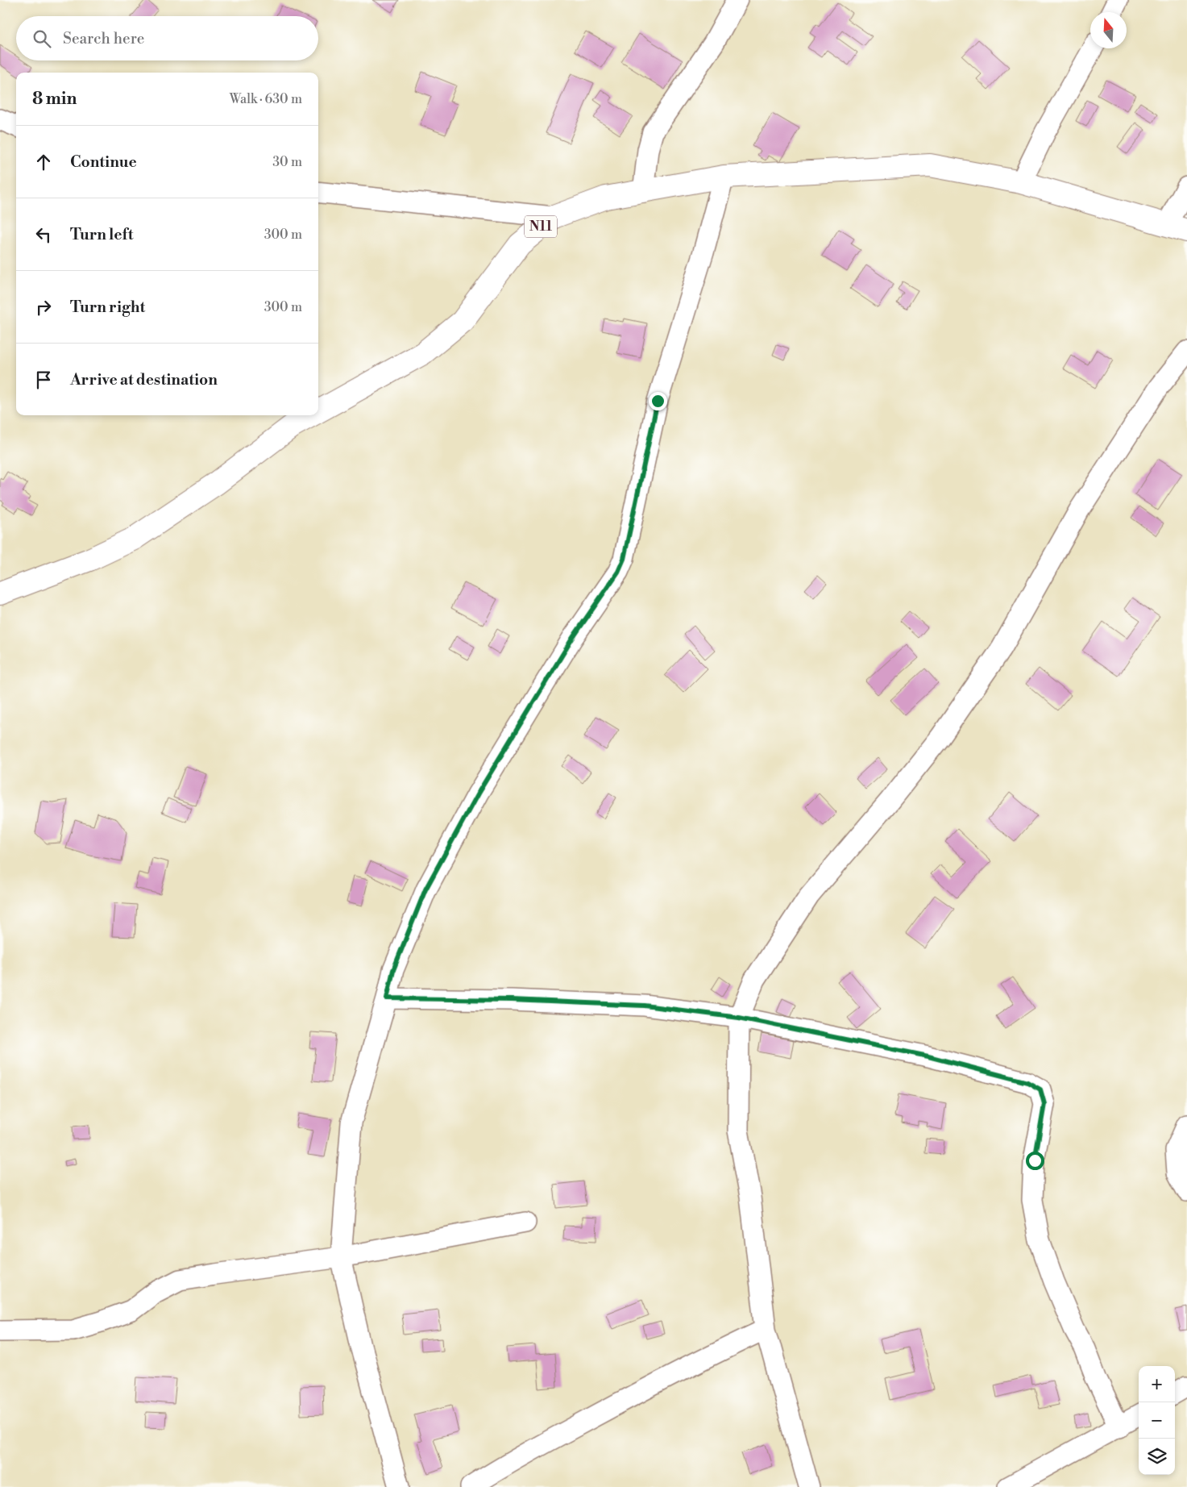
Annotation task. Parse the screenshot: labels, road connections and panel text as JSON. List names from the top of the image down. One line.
{"streets":{"highway":["N11"]},"north":"top","page":{"search":"Search here","heading":["8 min","Walk · 630 m"],"list":[["Continue","30 m"],["Turn left","300 m"],["Turn right","300 m"],"Arrive at destination"],"map_buttons":["+","−"]}}
